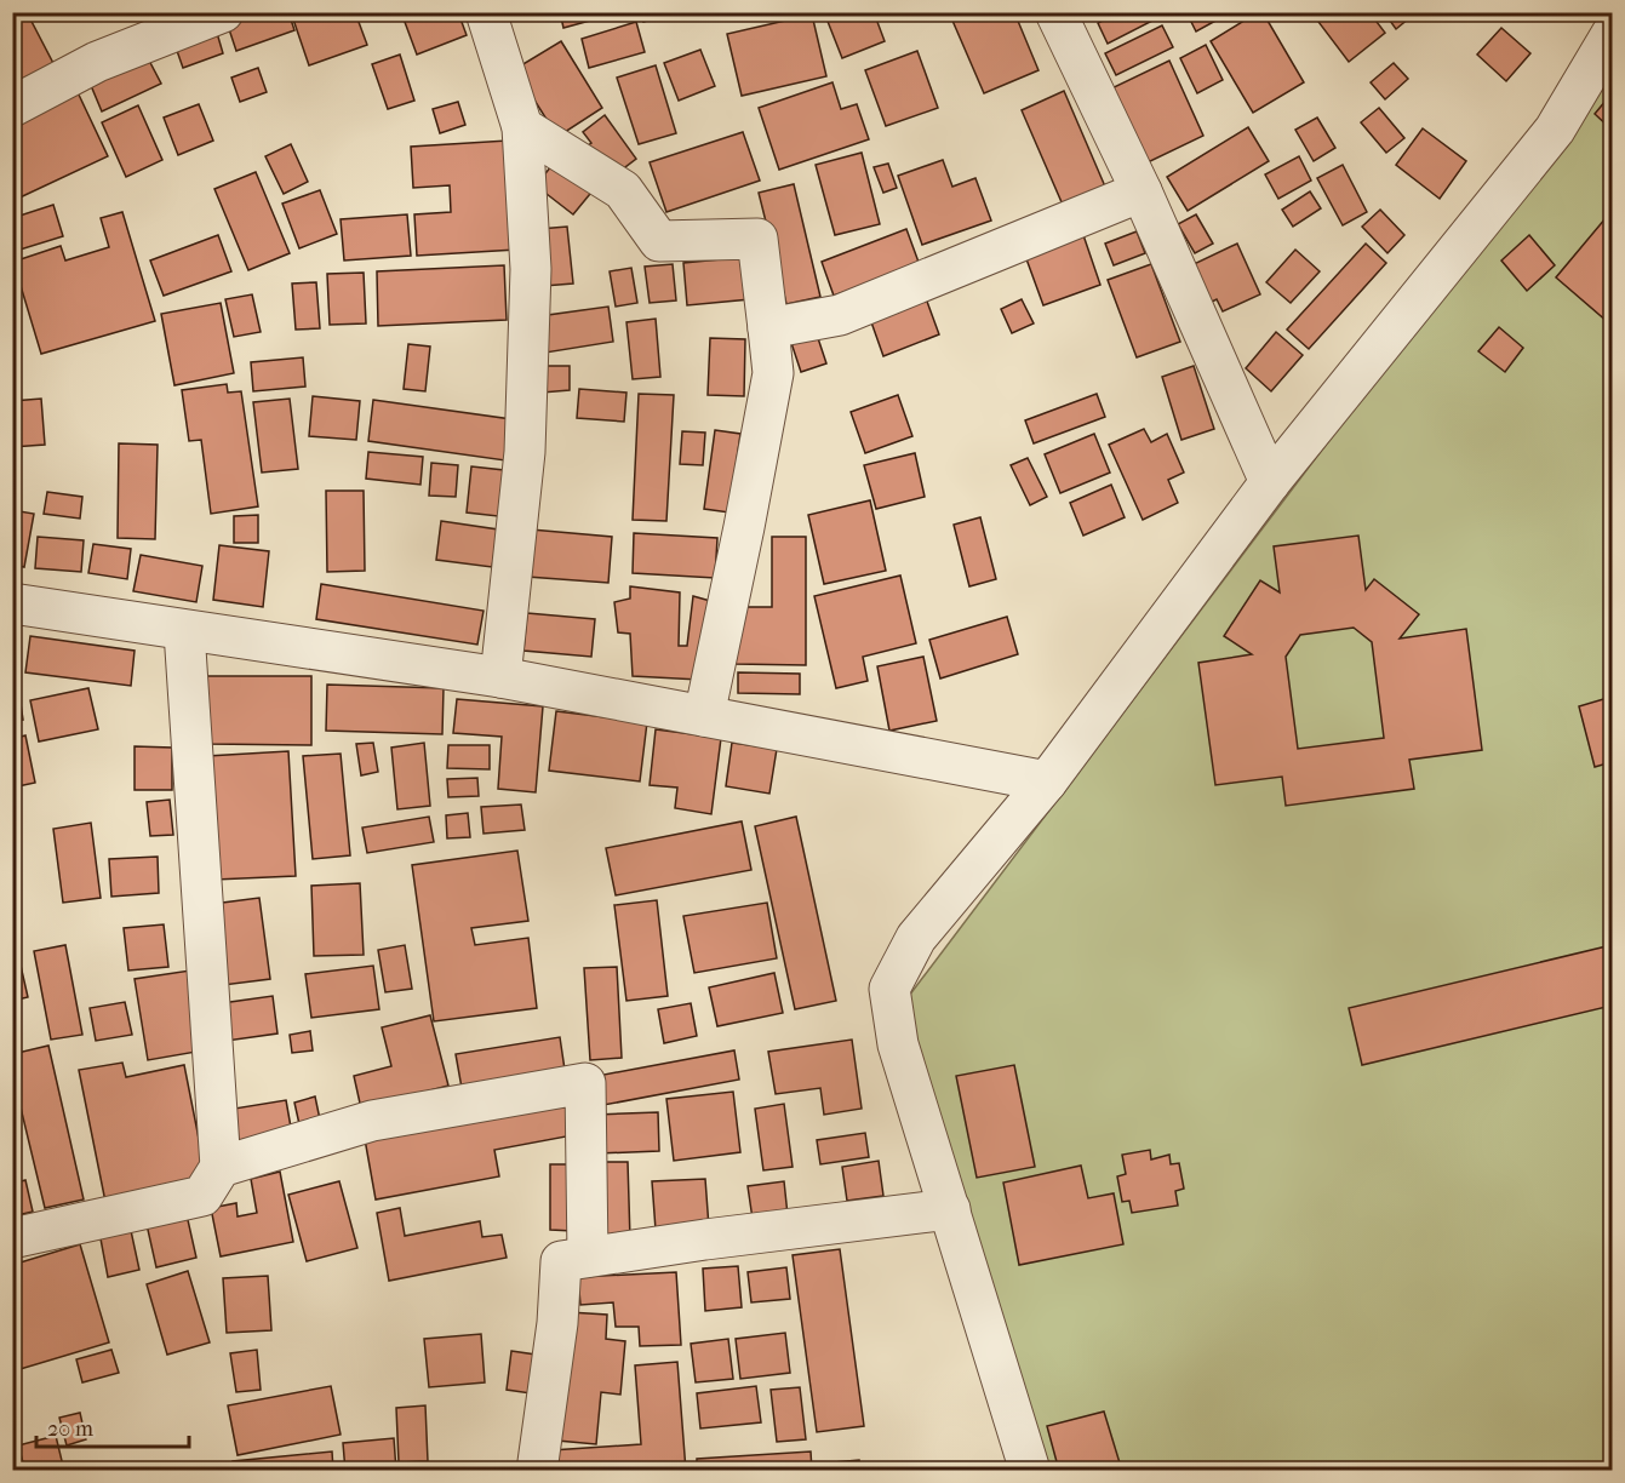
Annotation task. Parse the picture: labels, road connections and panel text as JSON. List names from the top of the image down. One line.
{"scale_bar":"20 m"}
